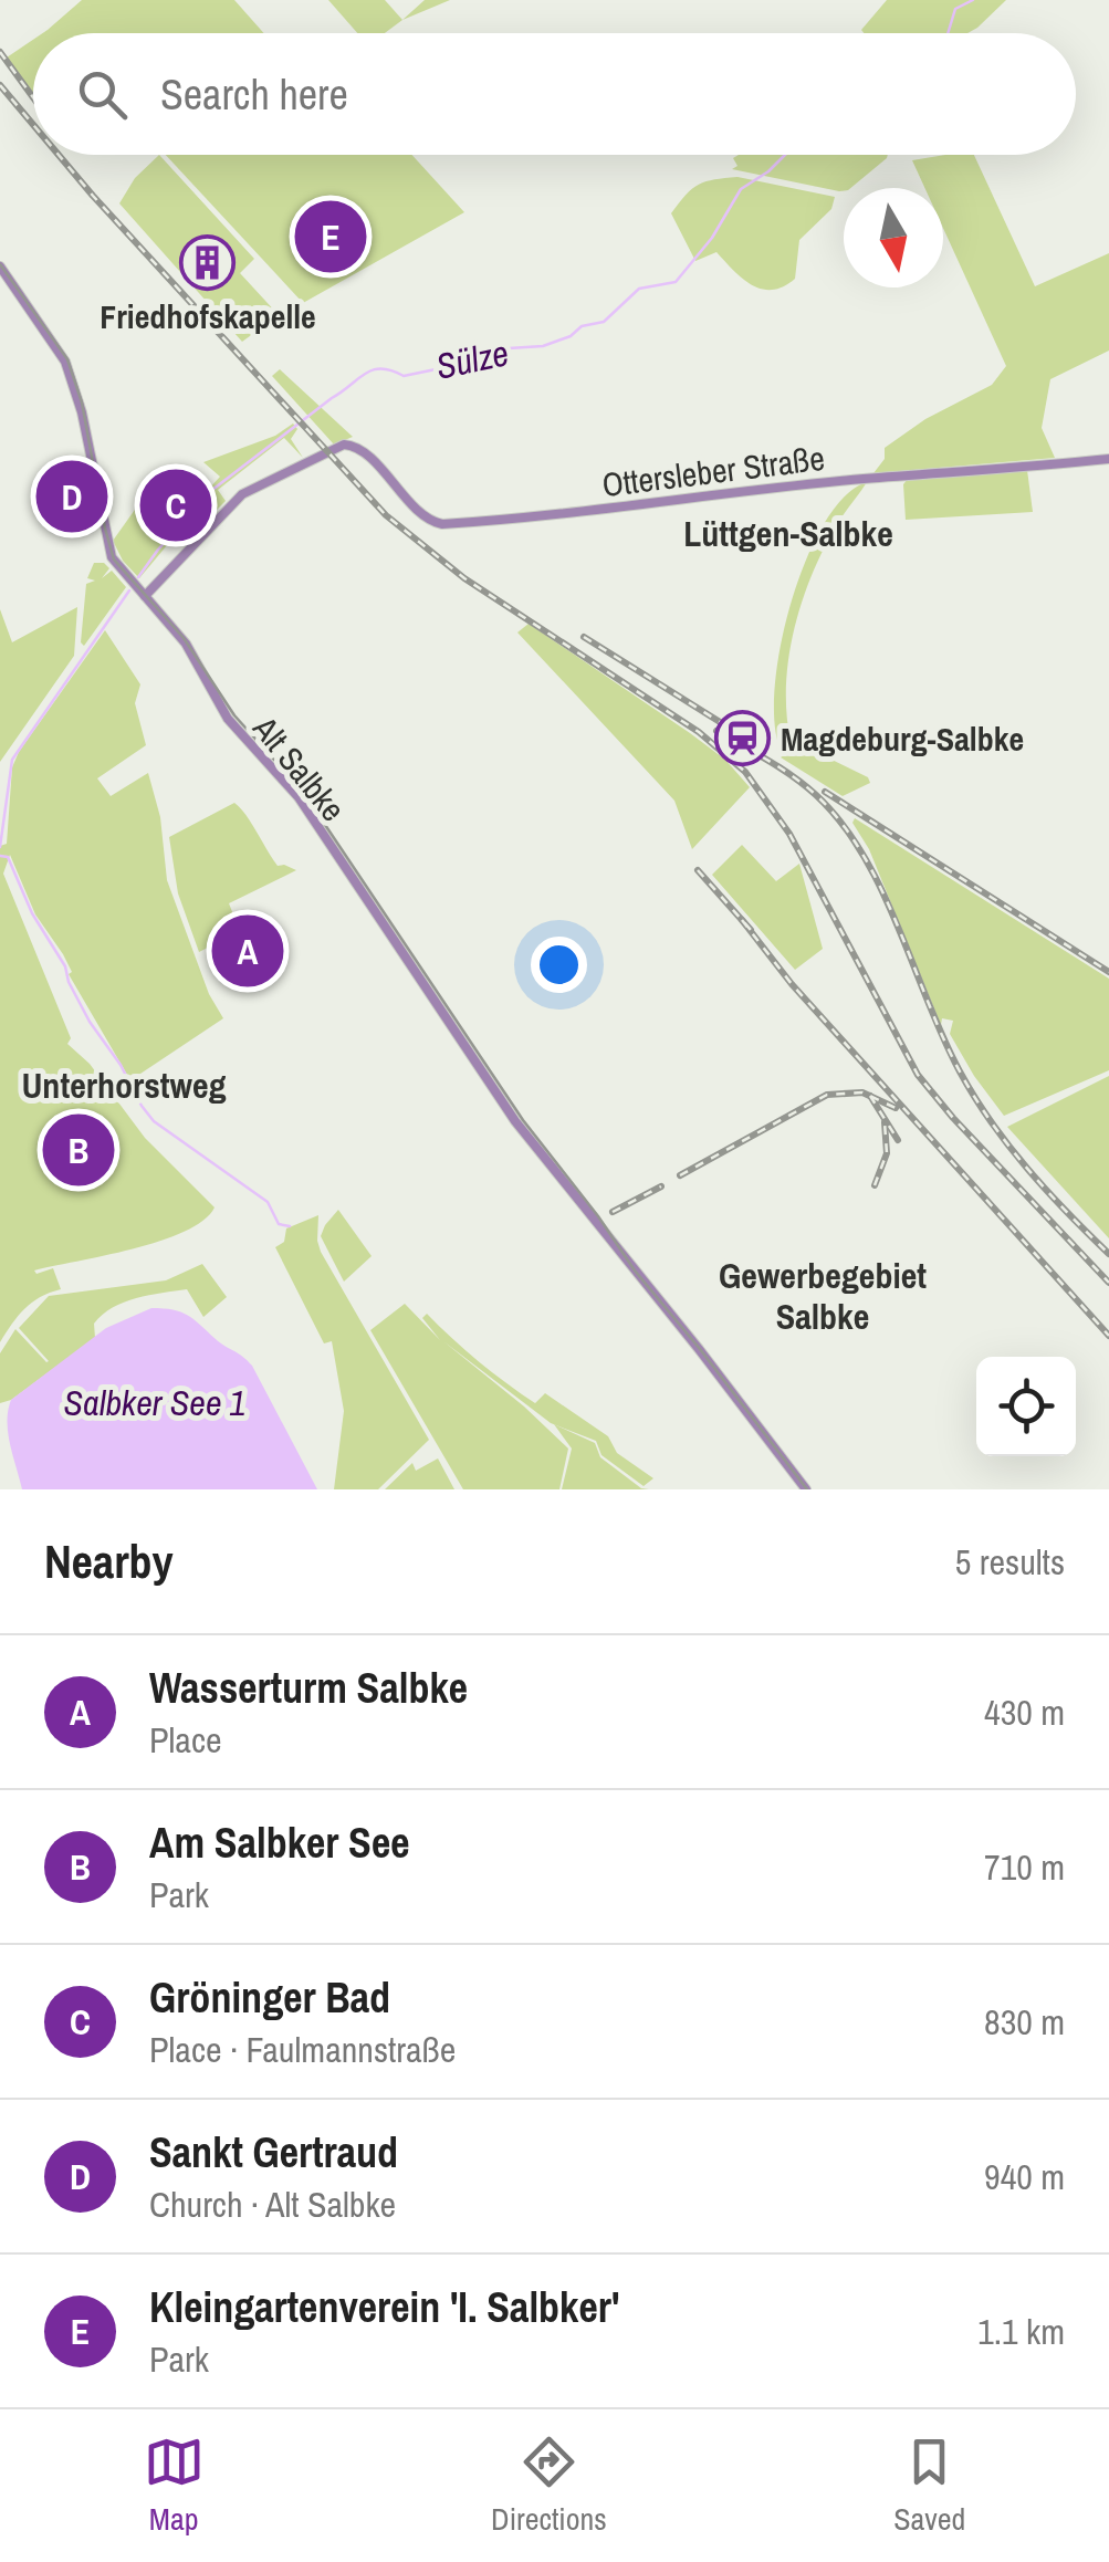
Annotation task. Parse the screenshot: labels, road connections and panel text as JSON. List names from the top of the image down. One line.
{"streets":{"main road":["Ottersleber Straße","Alt Salbke"]},"crossings":[["Ottersleber Straße","Alt Salbke"]],"districts":["Lüttgen-Salbke","Unterhorstweg","Gewerbegebiet Salbke"],"water":["Sülze","Salbker See 1"],"places":{"building":["Friedhofskapelle"],"station":["Magdeburg-Salbke"]},"north":"bottom","page":{"search":"Search here","pins":["E","D","C","A","B"],"heading":["Nearby","5 results"],"list":[{"mark":"A","name":"Wasserturm Salbke","note":"Place","value":"430 m"},{"mark":"B","name":"Am Salbker See","note":"Park","value":"710 m"},{"mark":"C","name":"Gröninger Bad","note":"Place · Faulmannstraße","value":"830 m"},{"mark":"D","name":"Sankt Gertraud","note":"Church · Alt Salbke","value":"940 m"},{"mark":"E","name":"Kleingartenverein 'I. Salbker'","note":"Park","value":"1.1 km"}],"nav":["Map","Directions","Saved"]}}
